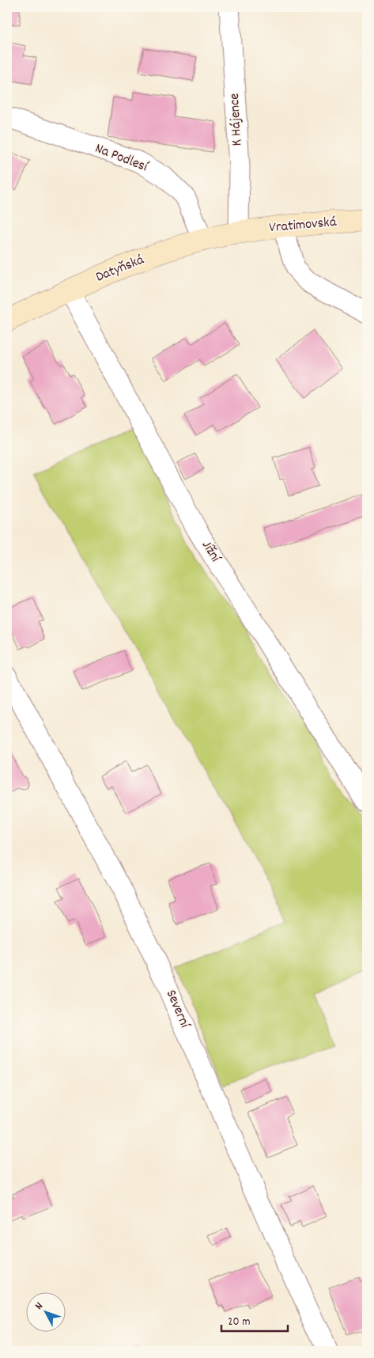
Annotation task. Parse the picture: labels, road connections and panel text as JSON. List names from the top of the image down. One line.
{"streets":{"main road":["Vratimovská","Datyňská"],"street":["K Hájence","Na Podlesí","Jižní","Severní"]},"crossings":[["K Hájence","Vratimovská"],["K Hájence","Datyňská"],["Na Podlesí","Datyňská"],["Vratimovská","Datyňská"],["Datyňská","Jižní"]],"scale_bar":"20 m","north":"top left"}
